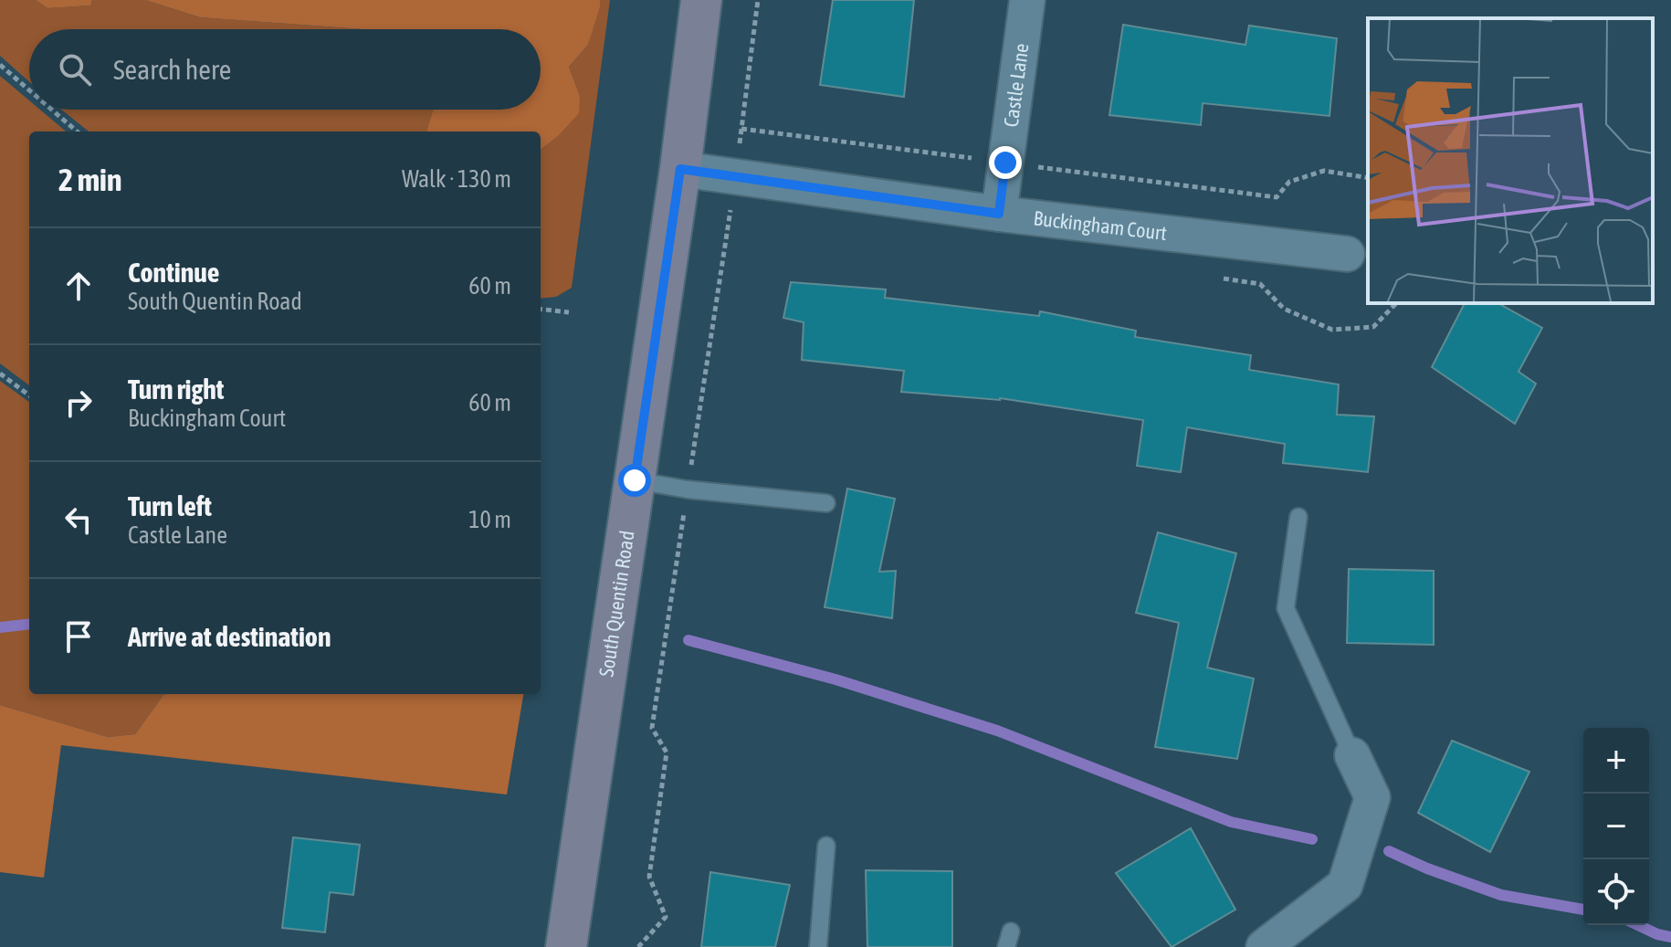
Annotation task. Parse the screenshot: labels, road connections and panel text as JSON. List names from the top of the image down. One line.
{"streets":{"main road":["South Quentin Road"],"street":["Castle Lane","Buckingham Court"]},"crossings":[["Castle Lane","Buckingham Court"],["Buckingham Court","South Quentin Road"]],"page":{"search":"Search here","heading":["2 min","Walk · 130 m"],"list":[["Continue","South Quentin Road","60 m"],["Turn right","Buckingham Court","60 m"],["Turn left","Castle Lane","10 m"],"Arrive at destination"],"map_buttons":["+","−"]}}
